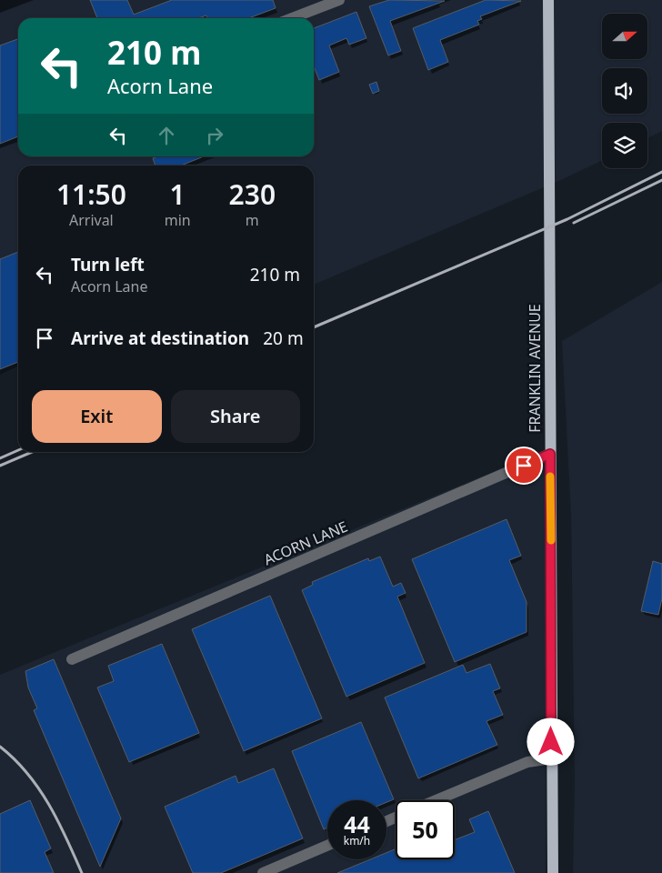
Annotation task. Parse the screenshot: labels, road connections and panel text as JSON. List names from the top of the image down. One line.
{"streets":{"main road":["FRANKLIN AVENUE"],"street":["ACORN LANE"]},"crossings":[["FRANKLIN AVENUE","ACORN LANE"]],"north":"right","page":{"turn":["210 m","Acorn Lane"],"eta":["11:50","Arrival","1","min","230","m"],"list":[{"name":"Turn left","note":"Acorn Lane","value":"210 m"},{"name":"Arrive at destination","value":"20 m"}],"buttons":["Exit","Share"],"speed":"44 km/h","limit":"50"}}
